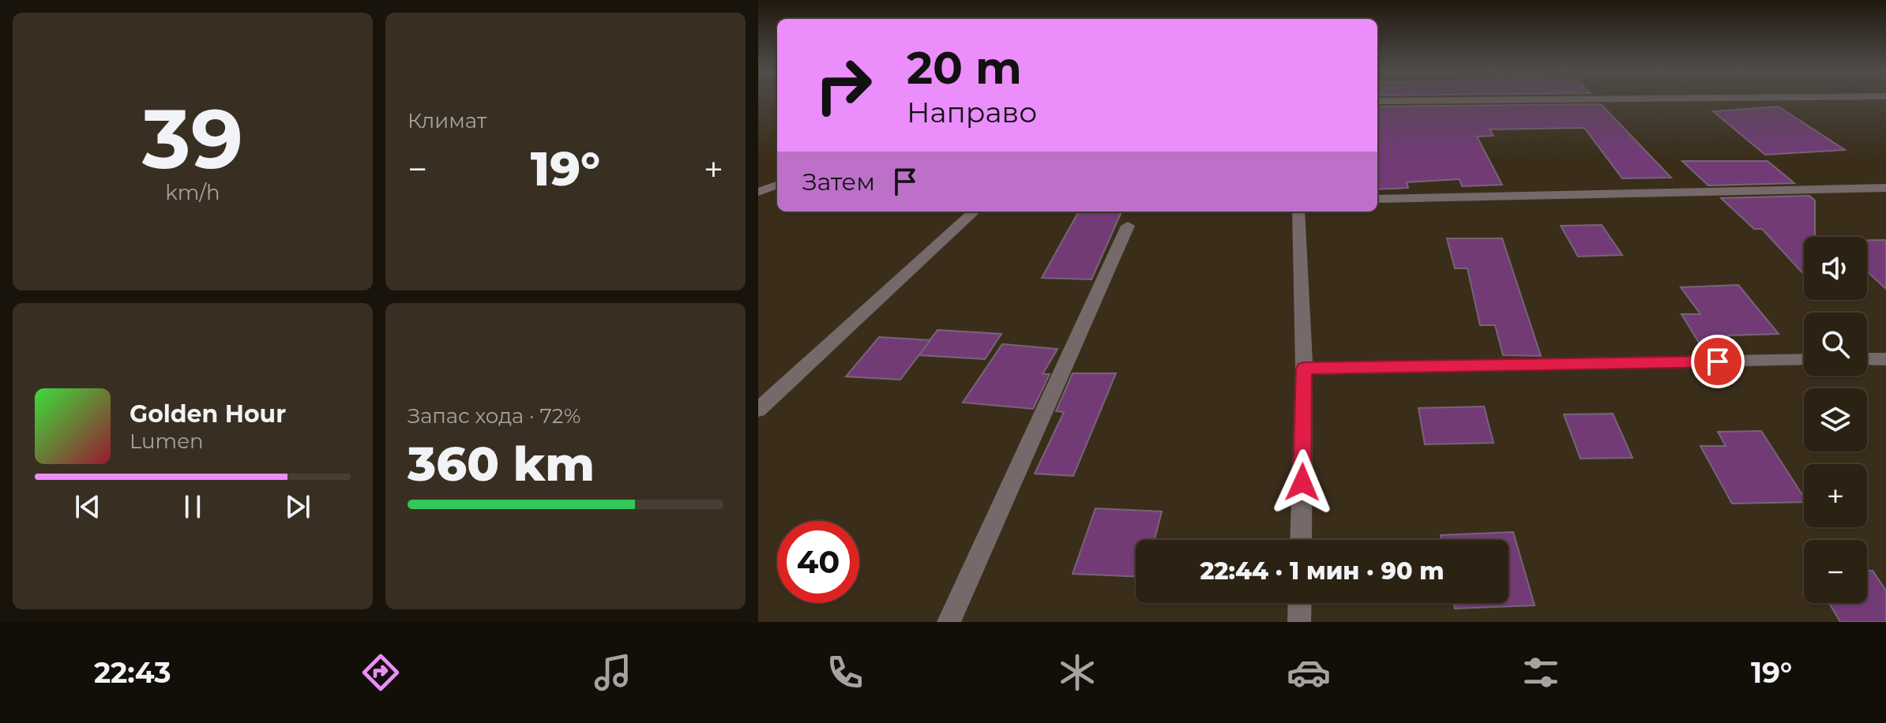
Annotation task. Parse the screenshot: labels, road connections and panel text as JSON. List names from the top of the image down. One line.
{"page":{"tile":[["39","km/h"],"Климат",["Запас хода · 72%","360 km"]],"turn":["20 m","Направо"],"heat":["−","19°","+"],"then":"Затем","map_buttons":["+","−"],"song":["Golden Hour","Lumen"],"limit":"40","trip":"22:44 · 1 мин · 90 m","tabs":["22:43","19°"]}}
